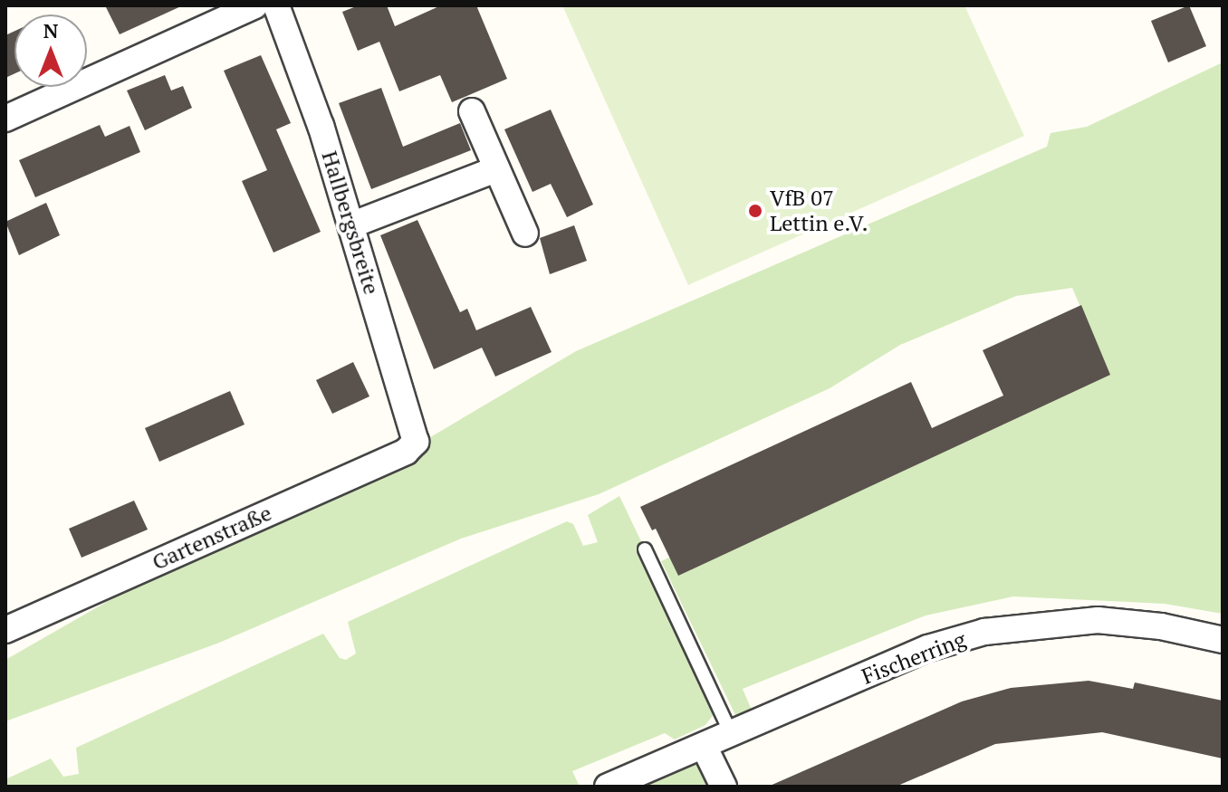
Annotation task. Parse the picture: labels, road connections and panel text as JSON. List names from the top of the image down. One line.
{"streets":{"street":["Hallbergsbreite","Gartenstraße","Fischerring"]},"crossings":[["Hallbergsbreite","Gartenstraße"]],"places":["VfB 07 Lettin e.V."],"north":"top"}
